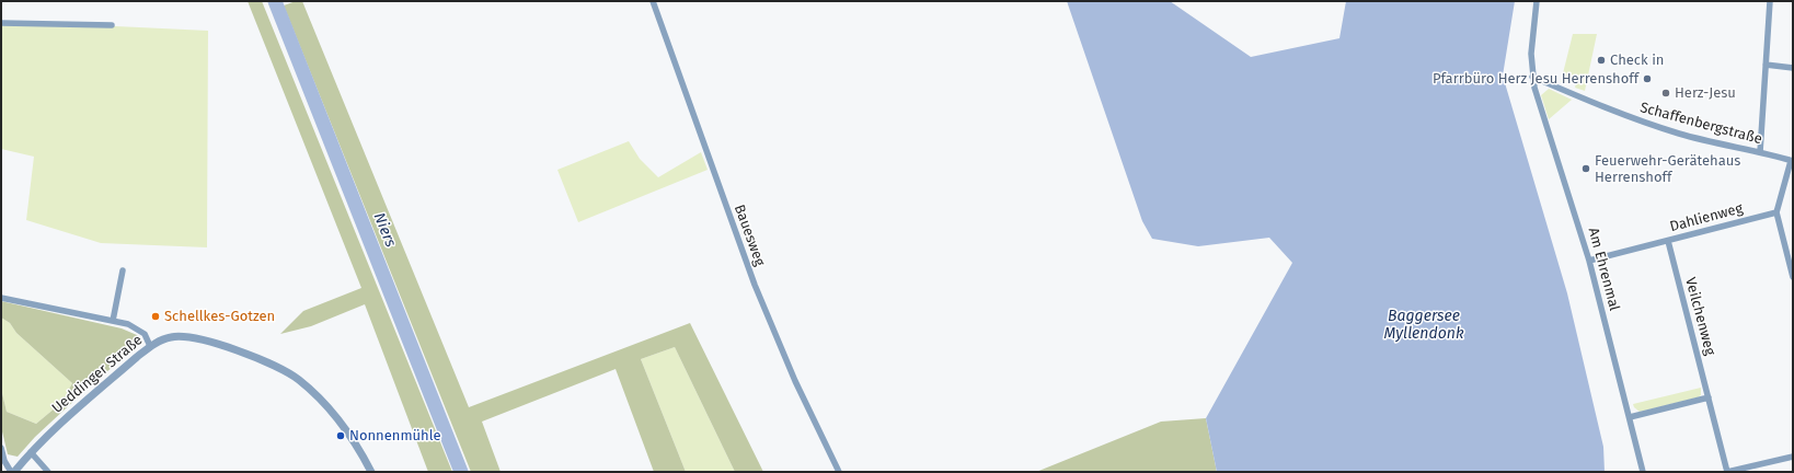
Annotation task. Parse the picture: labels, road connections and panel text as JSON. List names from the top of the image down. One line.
{"streets":{"street":["Schaffenbergstraße","Dahlienweg","Bauesweg","Am Ehrenmal","Veilchenweg","Ueddinger Straße"]},"crossings":[["Schaffenbergstraße","Am Ehrenmal"],["Dahlienweg","Am Ehrenmal"],["Dahlienweg","Veilchenweg"]],"water":["Niers","Baggersee Myllendonk"],"places":["Check in","Pfarrbüro Herz Jesu Herrenshoff","Herz-Jesu","Feuerwehr-Gerätehaus Herrenshoff","Schellkes-Gotzen","Nonnenmühle"]}
